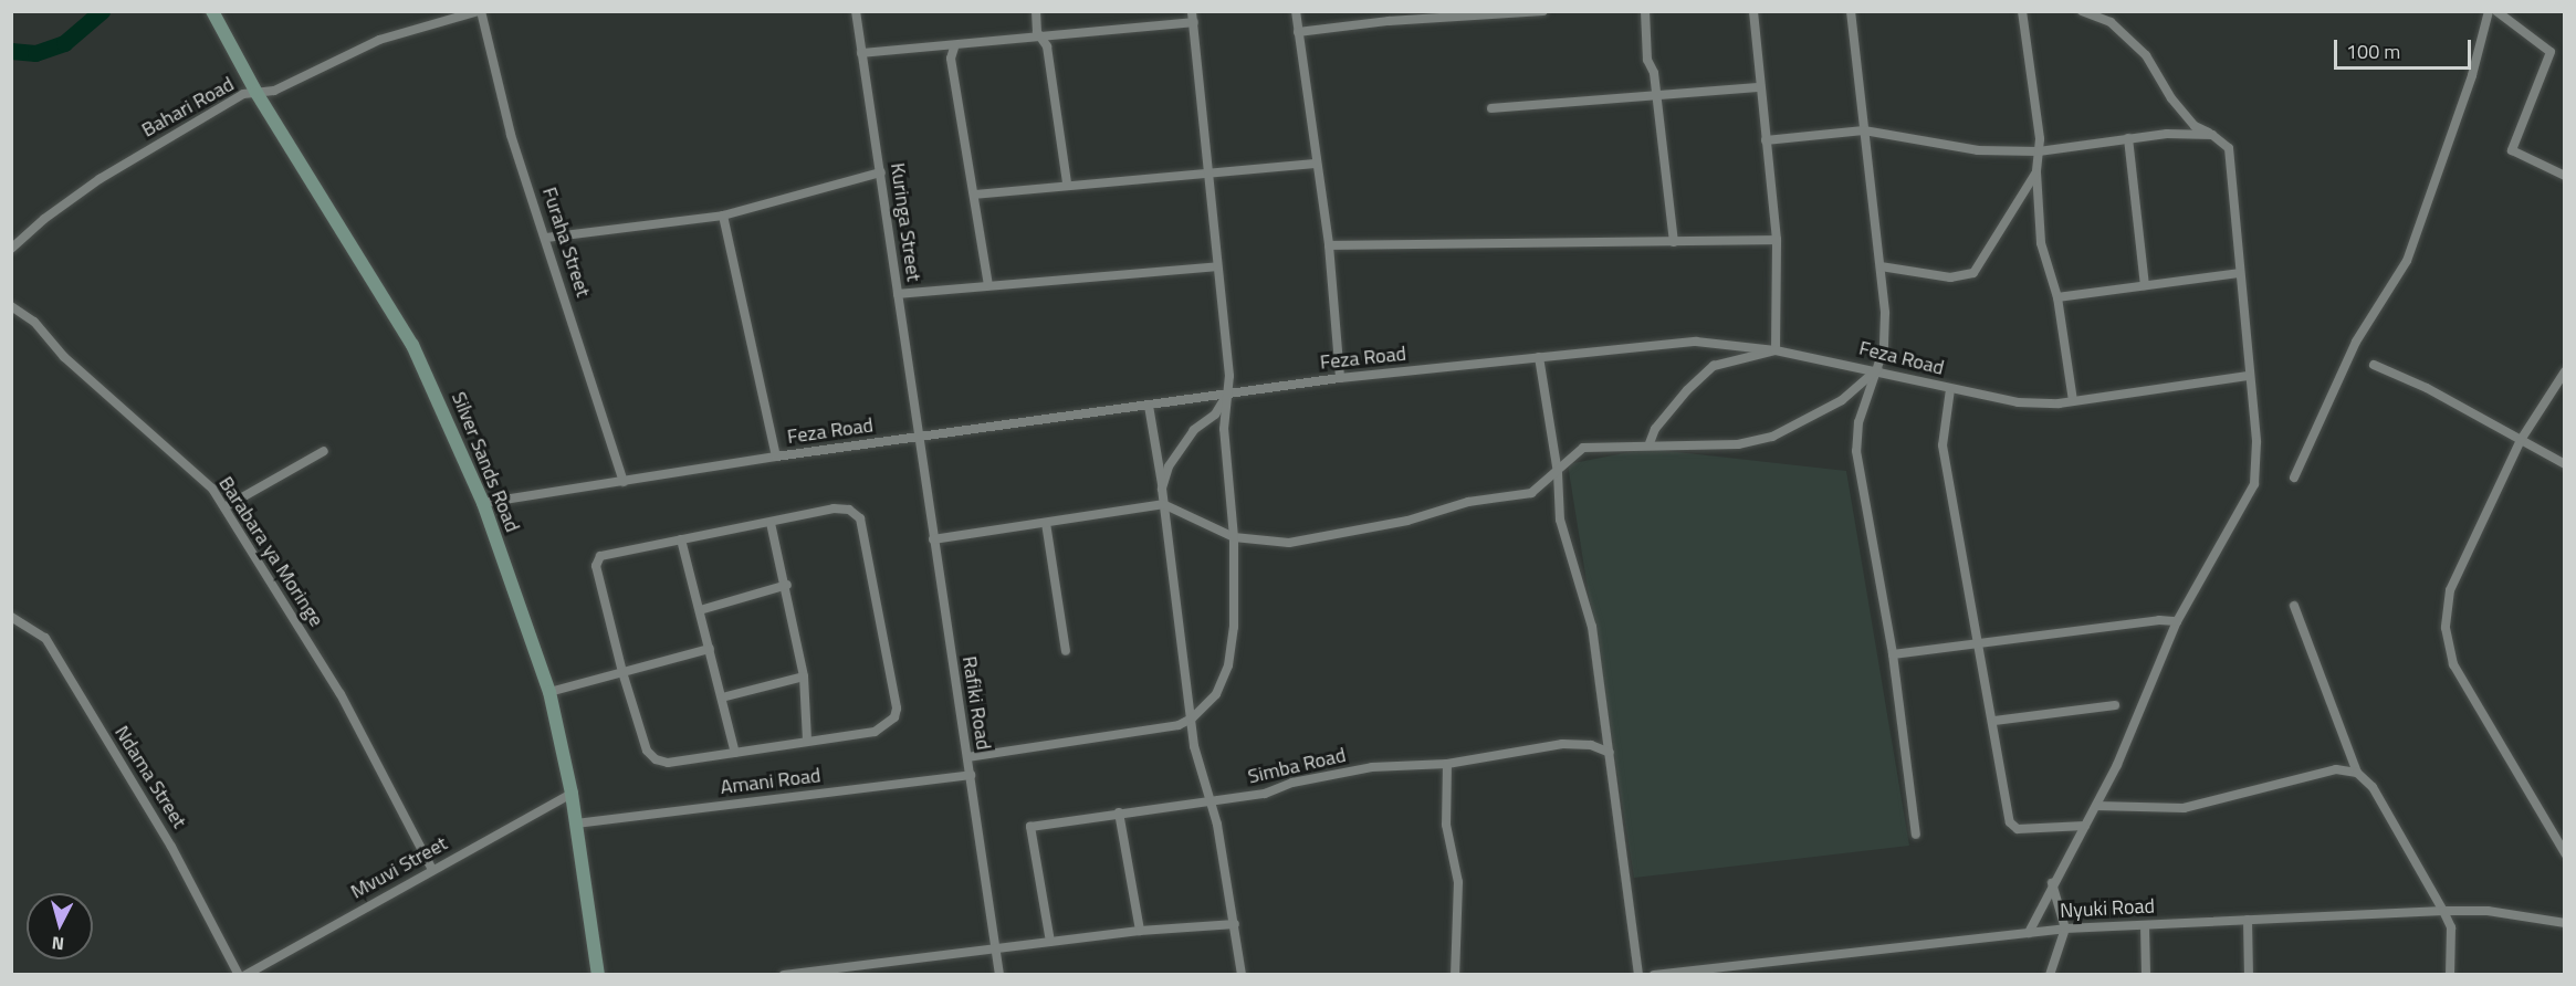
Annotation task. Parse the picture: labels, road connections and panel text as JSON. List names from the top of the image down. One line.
{"streets":{"street":["Bahari Road","Kuringa Street","Furaha Street","Feza Road","Silver Sands Road","Barabara ya Moringe","Rafiki Road","Simba Road","Ndama Street","Amani Road","Mvuvi Street","Nyuki Road"]},"crossings":[["Bahari Road","Furaha Street"],["Bahari Road","Silver Sands Road"],["Kuringa Street","Feza Road"],["Kuringa Street","Rafiki Road"],["Furaha Street","Feza Road"],["Feza Road","Silver Sands Road"],["Feza Road","Rafiki Road"],["Silver Sands Road","Amani Road"],["Silver Sands Road","Mvuvi Street"],["Barabara ya Moringe","Mvuvi Street"],["Rafiki Road","Amani Road"]],"scale_bar":"100 m","north":"bottom"}
